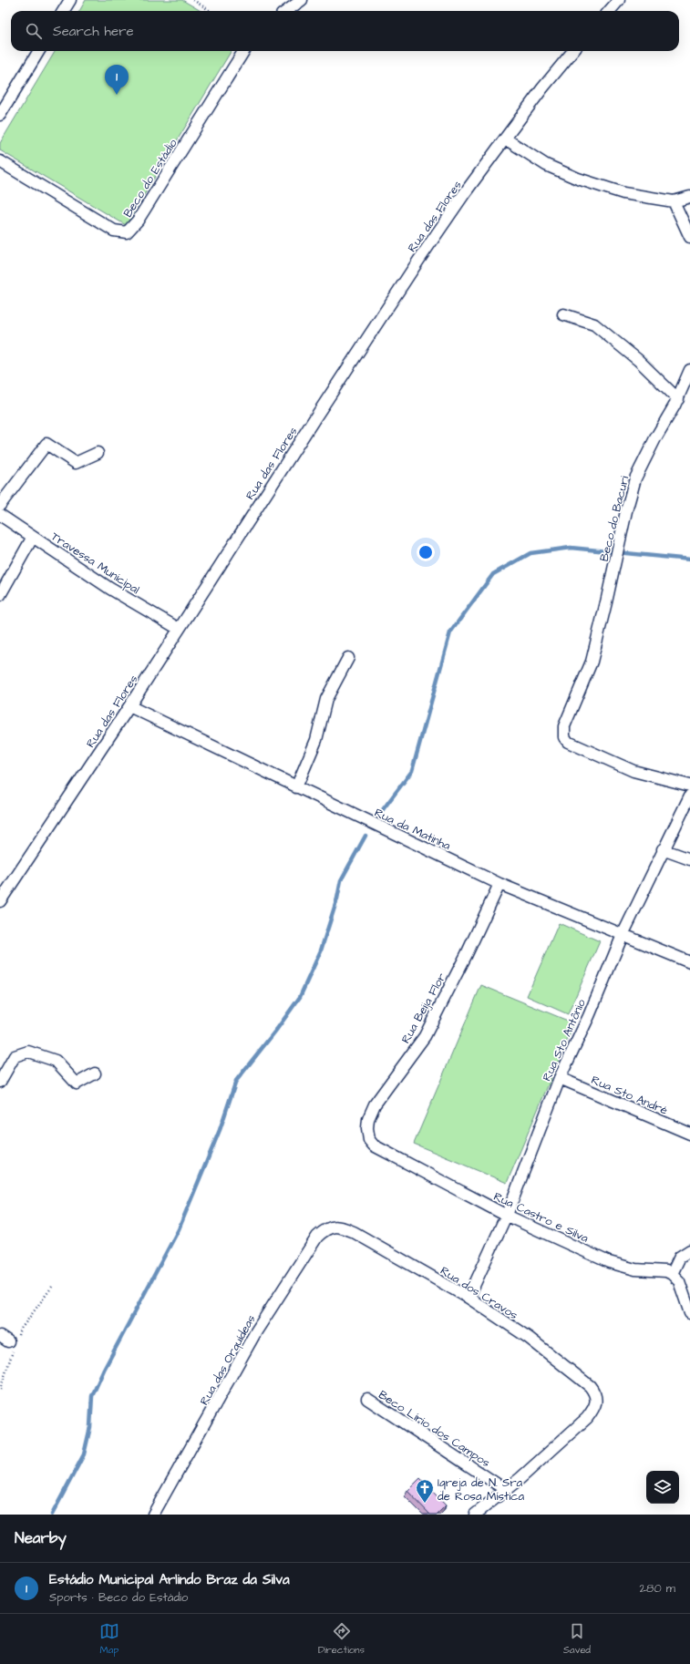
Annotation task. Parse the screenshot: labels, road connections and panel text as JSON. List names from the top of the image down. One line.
{"streets":{"street":["Beco do Estádio","Rua das Flores","Beco do Bacuri","Travessa Municipal","Rua da Matinha","Rua Beija Flor","Rua Sto Antônio","Rua Sto André","Rua Castro e Silva","Rua dos Cravos","Rua das Orquídeas","Beco Lírio dos Campos"]},"crossings":[["Rua das Flores","Travessa Municipal"],["Rua das Flores","Rua da Matinha"],["Rua da Matinha","Rua Beija Flor"],["Rua da Matinha","Rua Sto Antônio"],["Rua Beija Flor","Rua Castro e Silva"],["Rua Sto Antônio","Rua Sto André"],["Rua Sto Antônio","Rua Castro e Silva"],["Rua Sto Antônio","Rua dos Cravos"],["Rua dos Cravos","Rua das Orquídeas"],["Rua dos Cravos","Beco Lírio dos Campos"]],"places":{"church":["Igreja de N. Sra de Rosa Mística"]},"page":{"search":"Search here","pins":"1","heading":"Nearby","list":[{"mark":"1","name":"Estádio Municipal Arlindo Braz da Silva","note":"Sports · Beco do Estádio","value":"280 m"}],"nav":["Map","Directions","Saved"]}}
